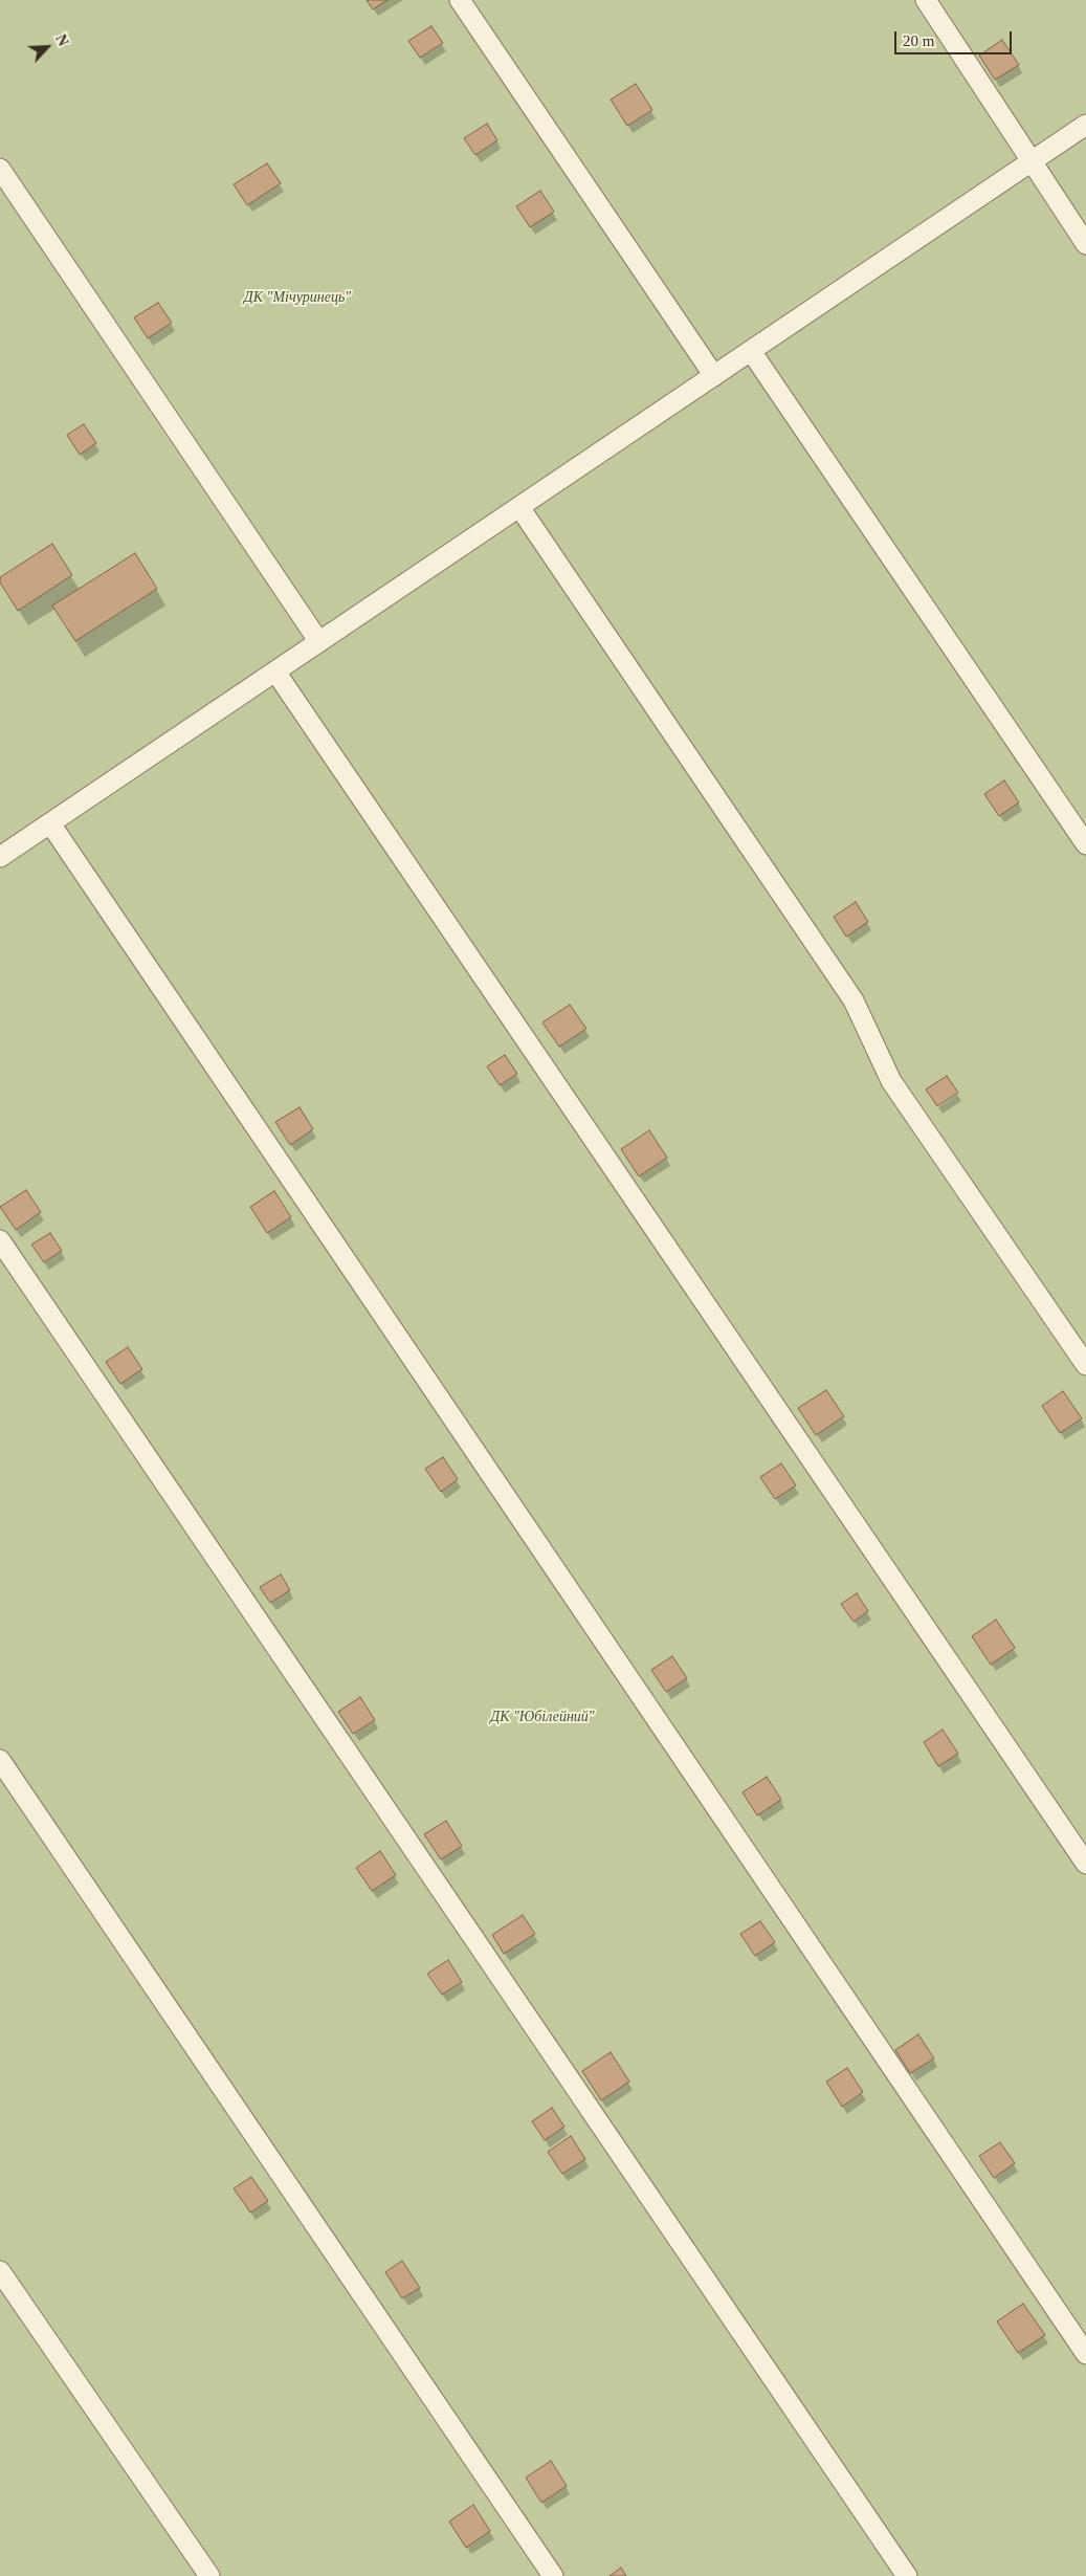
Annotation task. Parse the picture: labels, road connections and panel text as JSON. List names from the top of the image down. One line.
{"parks":["ДК \"Мічуринець\"","ДК \"Юбілейний\""],"scale_bar":"20 m","north":"top right"}
